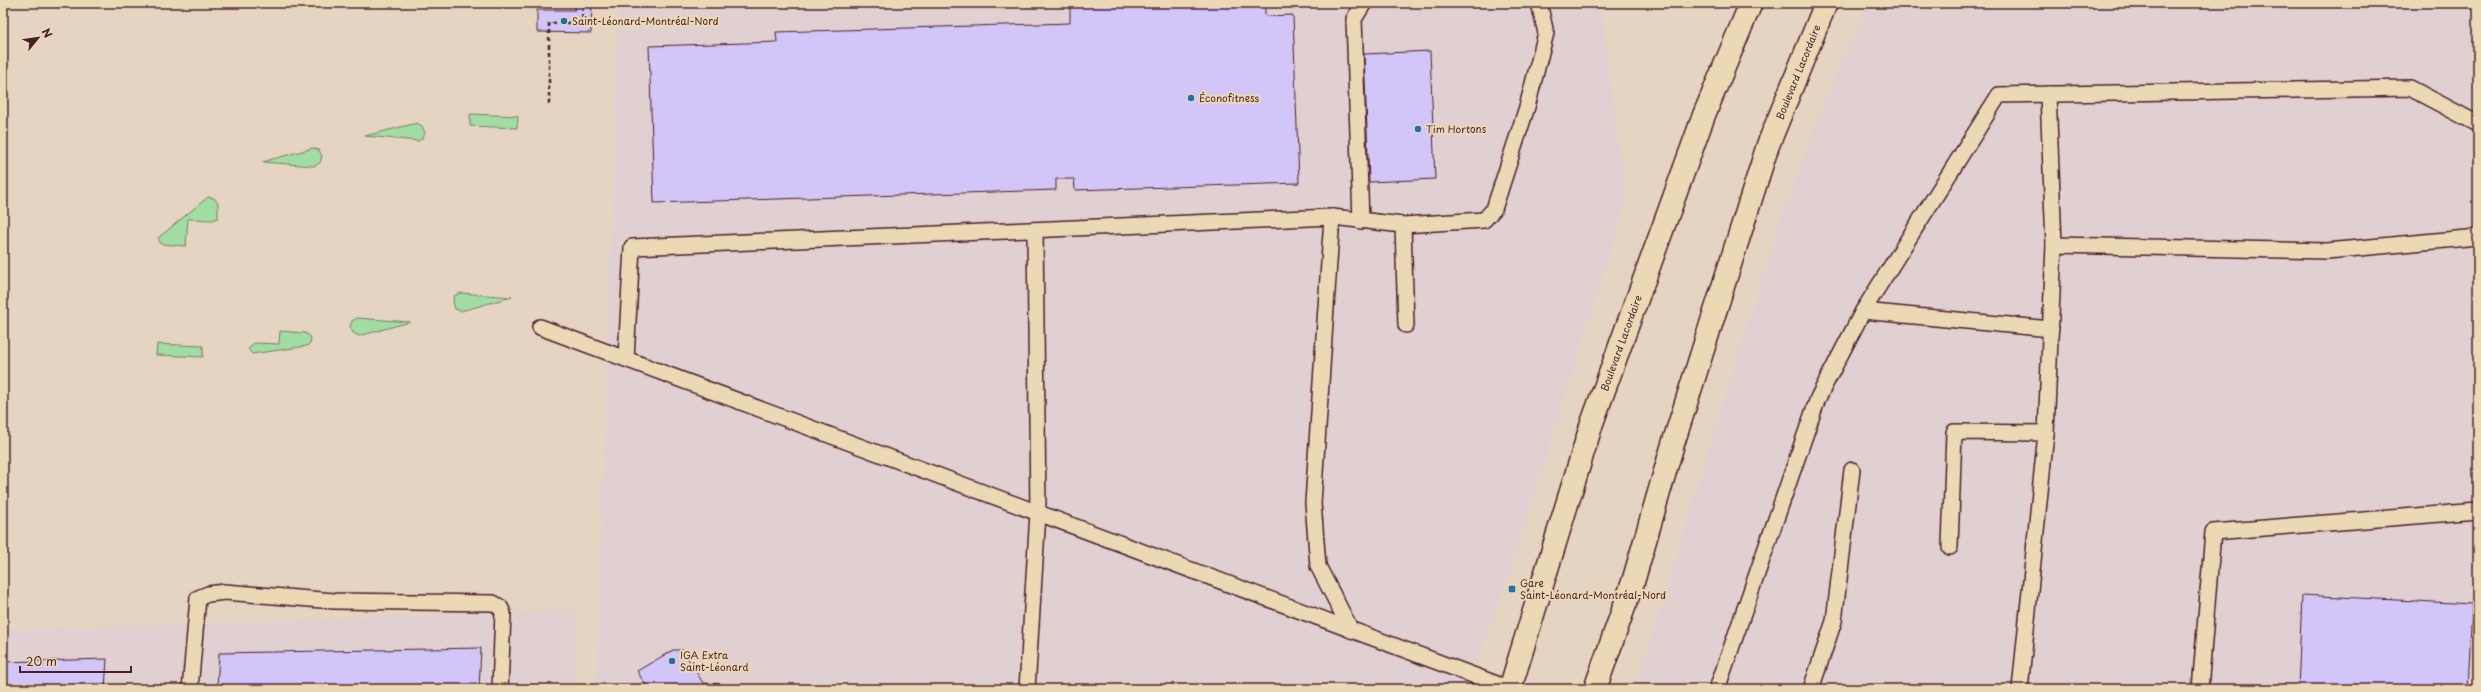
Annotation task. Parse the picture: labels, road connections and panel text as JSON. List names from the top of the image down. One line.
{"streets":{"main road":["Boulevard Lacordaire"]},"places":{"other":["Saint-Léonard–Montréal-Nord","Éconofitness","Tim Hortons","IGA Extra Saint-Léonard"],"transit":["Gare Saint-Léonard-Montréal-Nord"]},"scale_bar":"20 m","north":"top right"}
